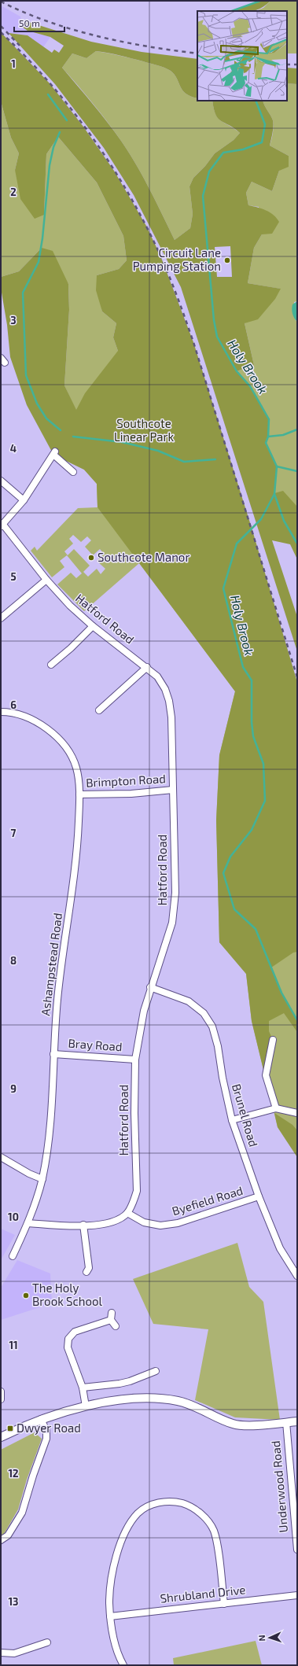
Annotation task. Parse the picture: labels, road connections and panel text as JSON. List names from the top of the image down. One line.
{"streets":{"street":["Hatford Road","Brimpton Road","Ashampstead Road","Bray Road","Brunel Road","Byefield Road","Underwood Road","Shrubland Drive"]},"crossings":[["Hatford Road","Brimpton Road"],["Hatford Road","Ashampstead Road"],["Hatford Road","Bray Road"],["Hatford Road","Brunel Road"],["Hatford Road","Byefield Road"],["Brimpton Road","Ashampstead Road"],["Ashampstead Road","Bray Road"],["Brunel Road","Byefield Road"]],"water":["Holy Brook"],"parks":["Southcote Linear Park"],"places":{"other":["Circuit Lane Pumping Station","Southcote Manor","The Holy Brook School"],"transit":["Dwyer Road"]},"scale_bar":"50 m","north":"left","grid":{"rows":["1","2","3","4","5","6","7","8","9","10","11","12","13"]}}
